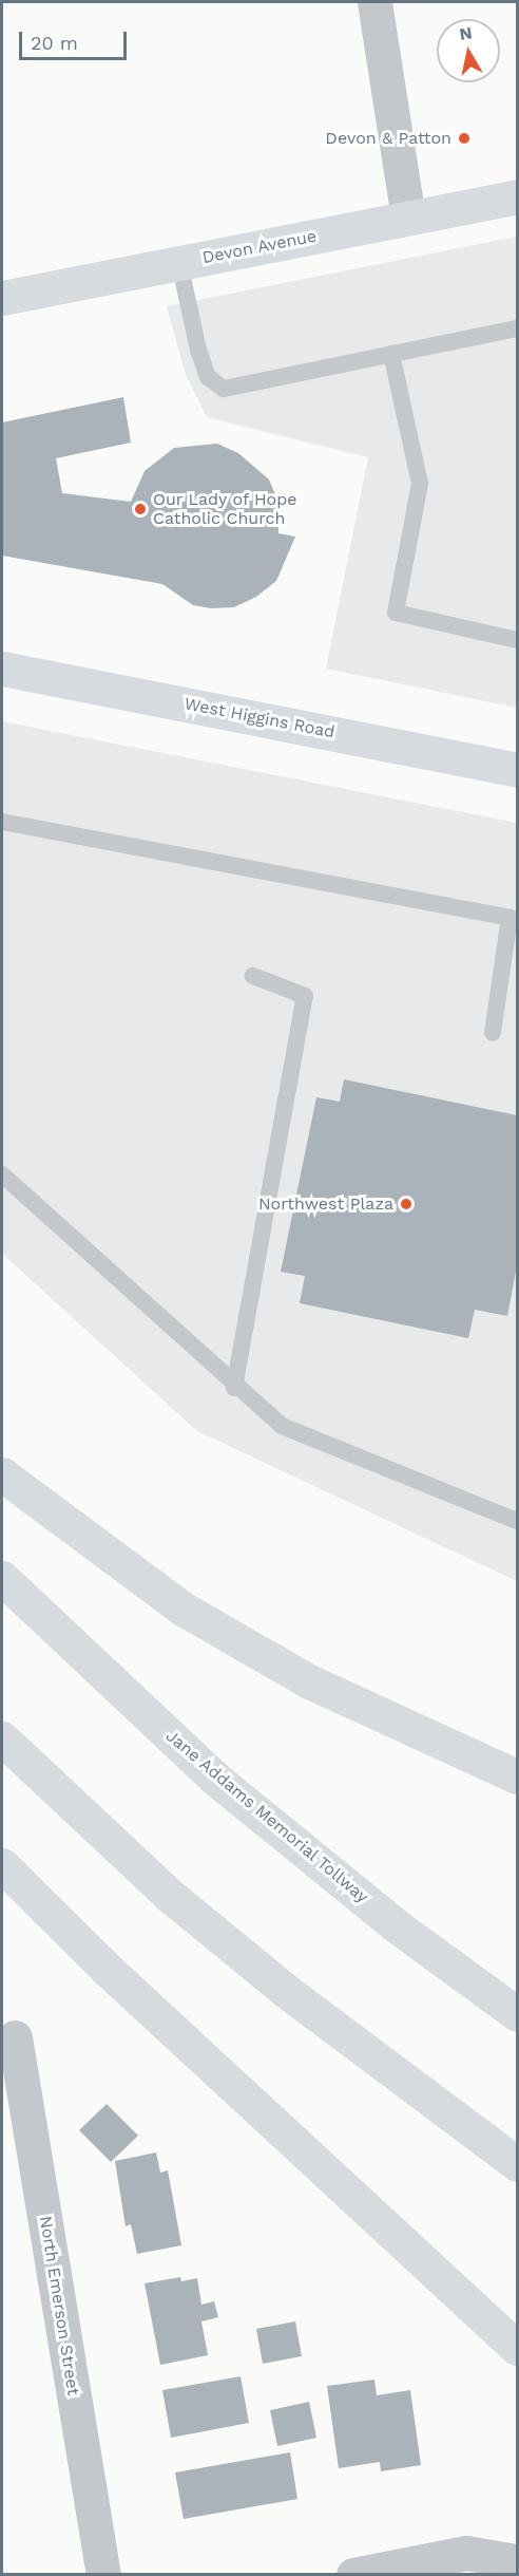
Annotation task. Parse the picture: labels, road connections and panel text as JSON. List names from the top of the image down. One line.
{"streets":{"main road":["Devon Avenue","West Higgins Road","Jane Addams Memorial Tollway"],"street":["North Emerson Street"]},"places":["Devon & Patton","Our Lady of Hope Catholic Church","Northwest Plaza"],"scale_bar":"20 m","north":"top"}
